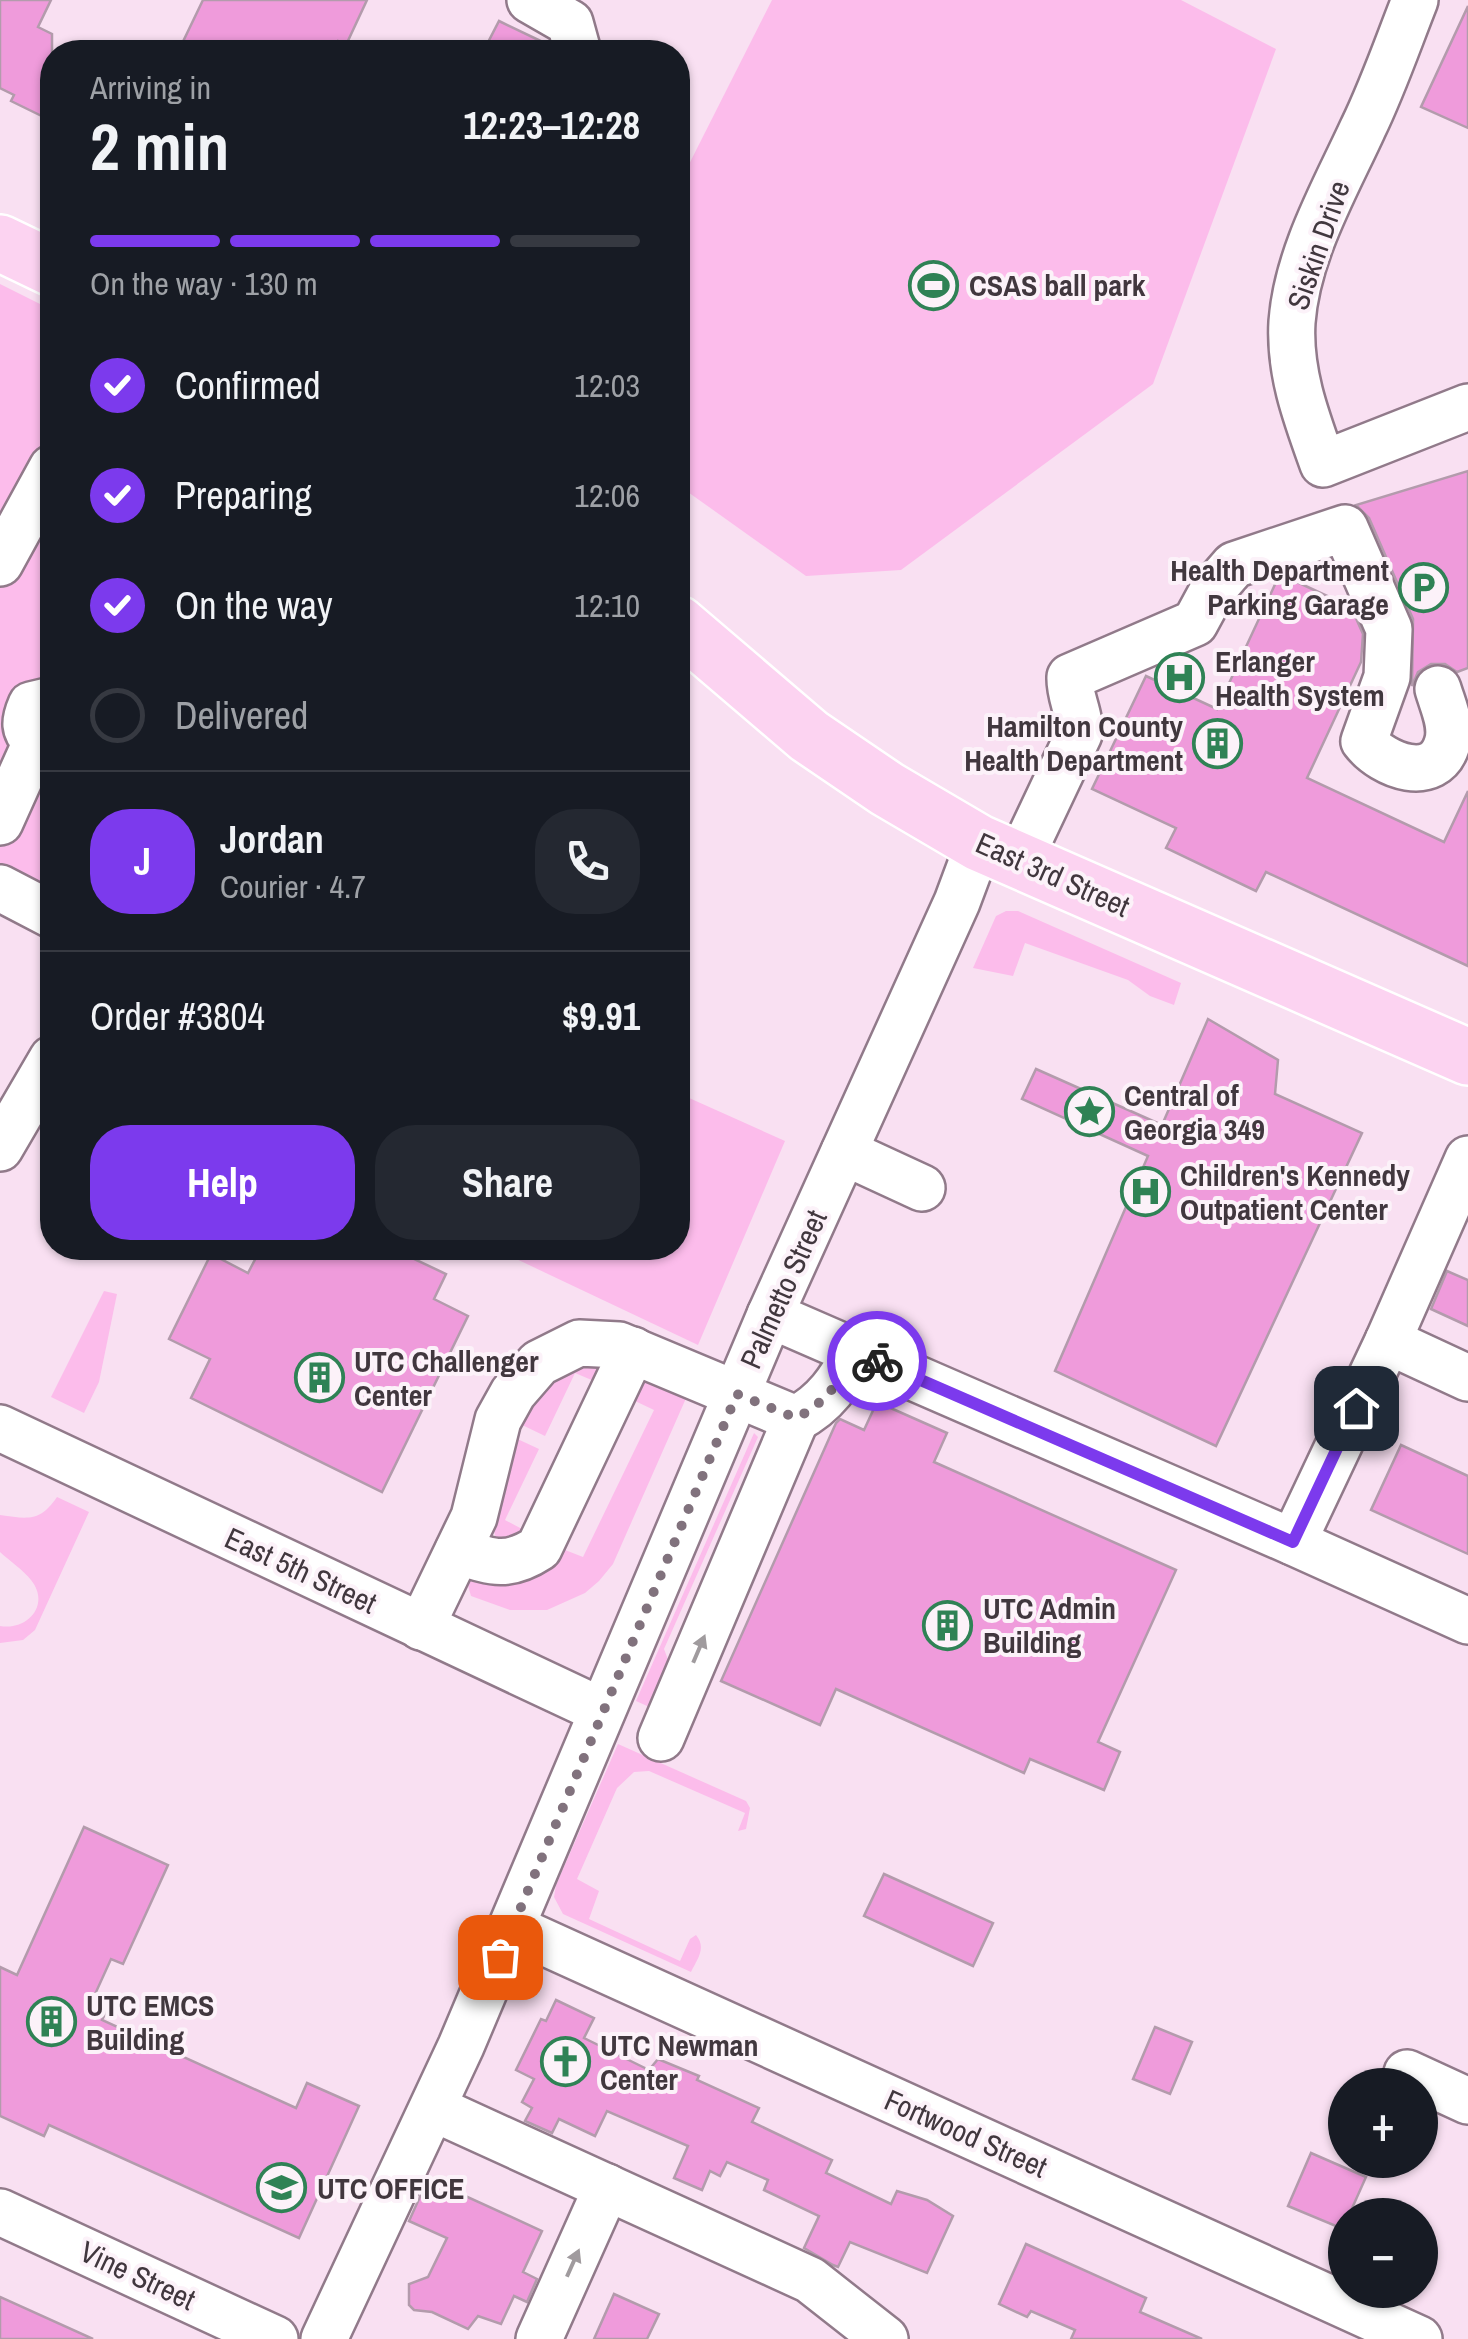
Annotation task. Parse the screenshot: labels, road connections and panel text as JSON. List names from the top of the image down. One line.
{"streets":{"main road":["East 3rd Street"],"street":["Siskin Drive","Palmetto Street","East 5th Street","Fortwood Street","Vine Street"]},"crossings":[["Siskin Drive","Palmetto Street"],["East 3rd Street","Palmetto Street"],["Palmetto Street","East 5th Street"],["Palmetto Street","Fortwood Street"]],"places":{"sports":["CSAS ball park"],"parking":["Health Department Parking Garage"],"hospital":["Erlanger Health System","Children's Kennedy Outpatient Center"],"building":["Hamilton County Health Department","UTC Challenger Center","UTC Admin Building","UTC EMCS Building"],"place":["Central of Georgia 349"],"church":["UTC Newman Center"],"school or university":["UTC OFFICE"]},"page":{"heading":["2 min","Arriving in","12:23–12:28"],"panel":["Jordan","Courier · 4.7","Order #3804","$9.91"],"bar":"On the way · 130 m","list":[["Confirmed","12:03"],["Preparing","12:06"],["On the way","12:10"],"Delivered"],"round":"J","buttons":["Help","Share"],"map_buttons":["+","−"]}}
